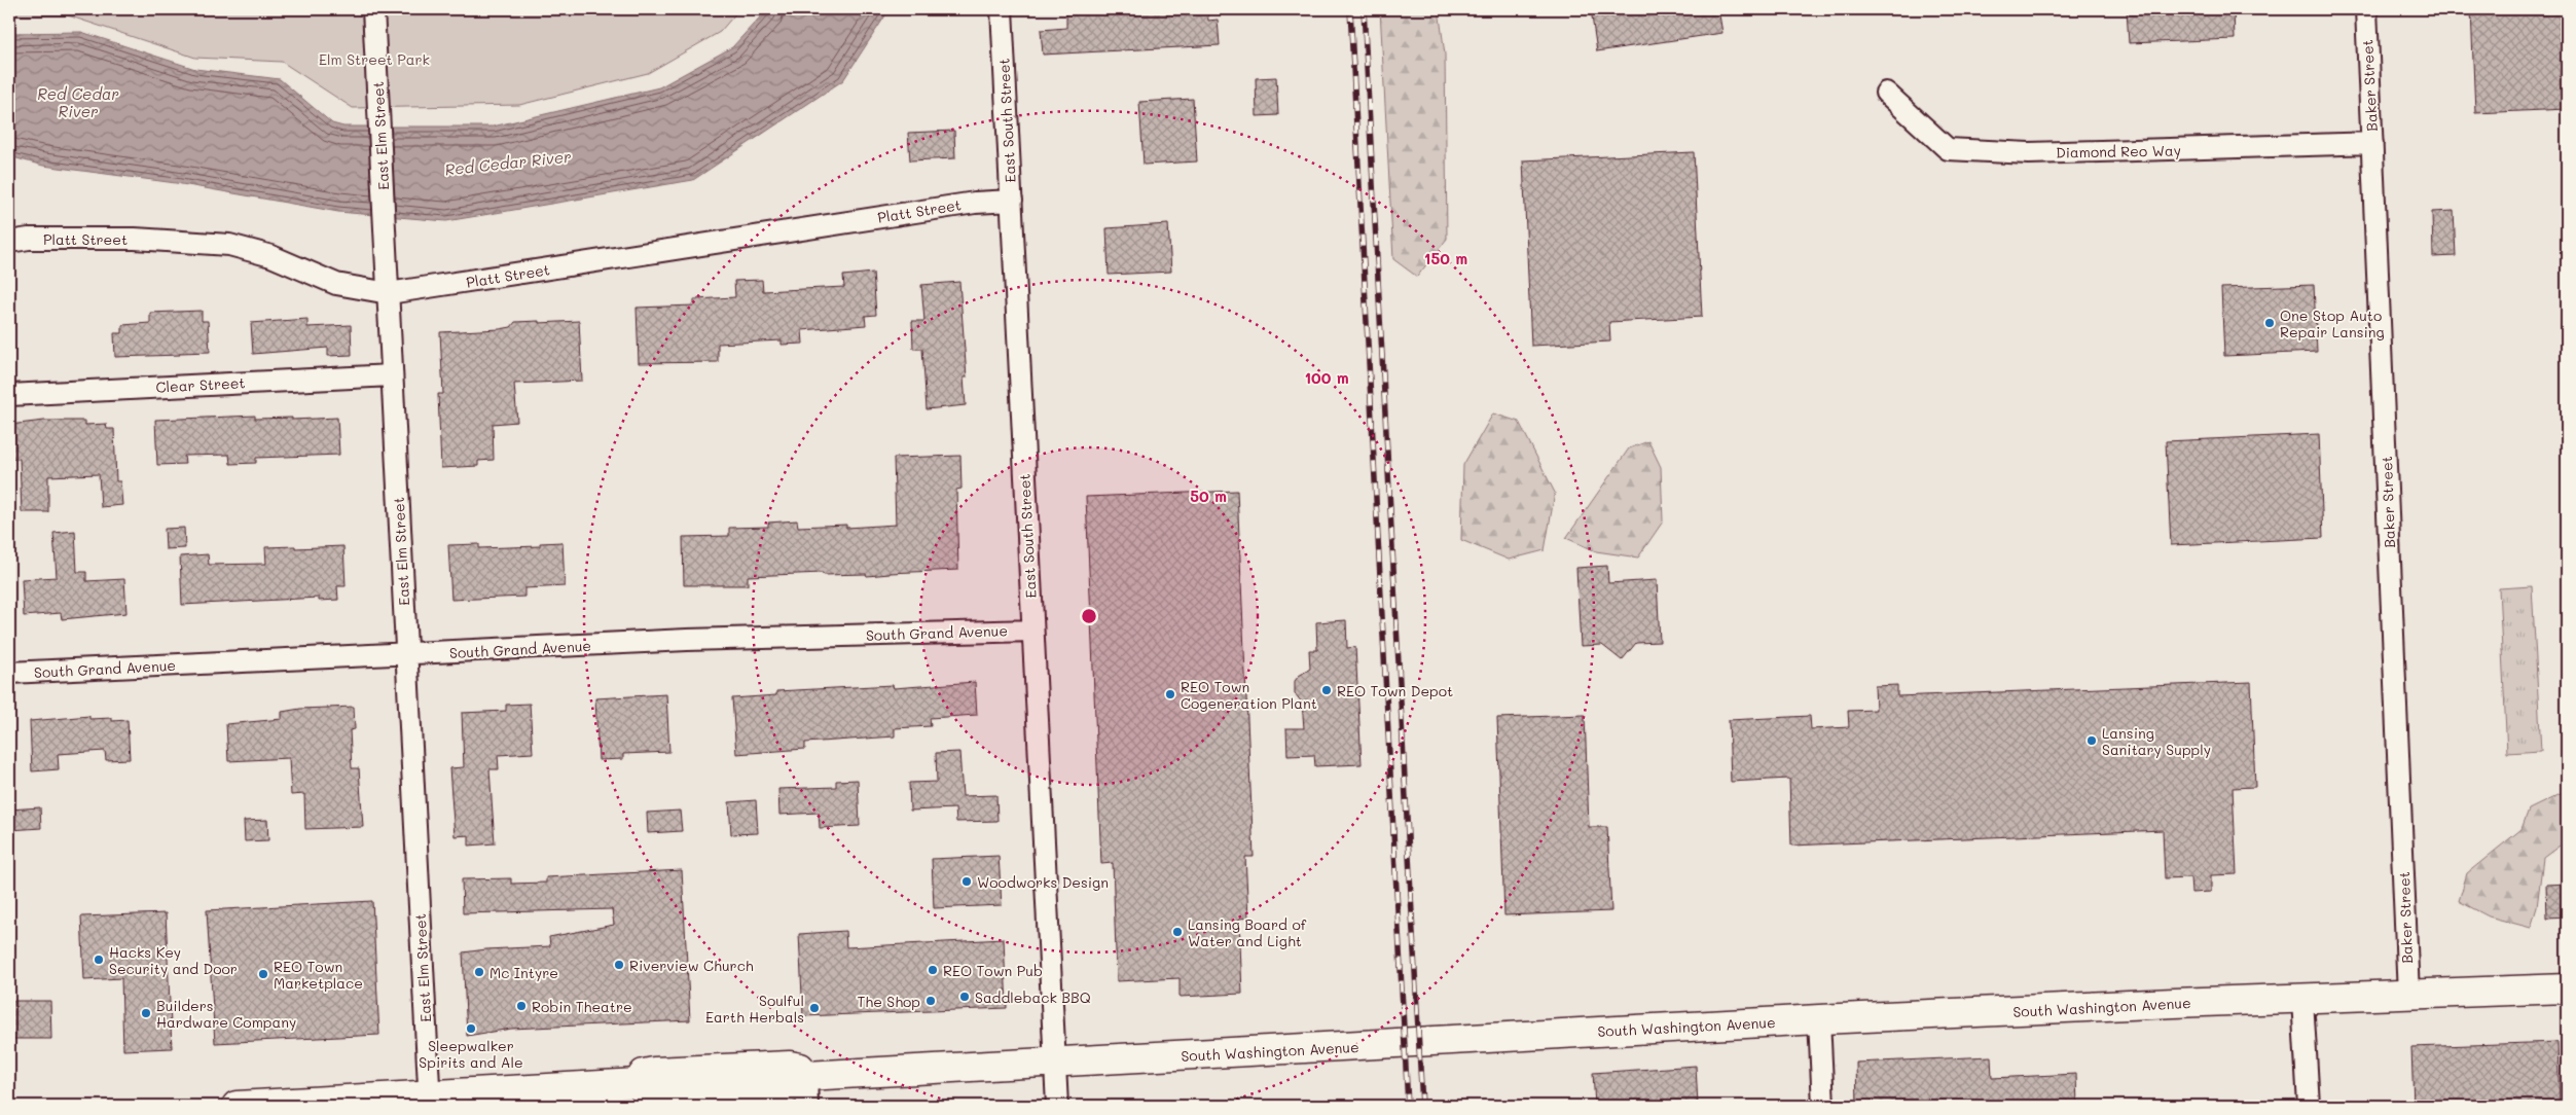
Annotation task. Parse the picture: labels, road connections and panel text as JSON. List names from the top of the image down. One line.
{"streets":{"street":["Baker Street","East South Street","East Elm Street","Diamond Reo Way","Platt Street","Clear Street","South Grand Avenue","South Washington Avenue"]},"crossings":[["Baker Street","Diamond Reo Way"],["Baker Street","South Washington Avenue"],["East South Street","Platt Street"],["East South Street","South Grand Avenue"],["East South Street","South Washington Avenue"],["East Elm Street","Platt Street"],["East Elm Street","Clear Street"],["East Elm Street","South Grand Avenue"],["East Elm Street","South Washington Avenue"]],"water":["Red Cedar River"],"parks":["Elm Street Park"],"places":["One Stop Auto Repair Lansing","REO Town Depot","REO Town Cogeneration Plant","Lansing Sanitary Supply","Woodworks Design","Lansing Board of Water and Light","Hacks Key Security and Door","Riverview Church","REO Town Pub","Mc Intyre","REO Town Marketplace","Saddleback BBQ","The Shop","Robin Theatre","Soulful Earth Herbals","Builders Hardware Company","Sleepwalker Spirits and Ale"],"rings":["150 m","100 m","50 m"]}
